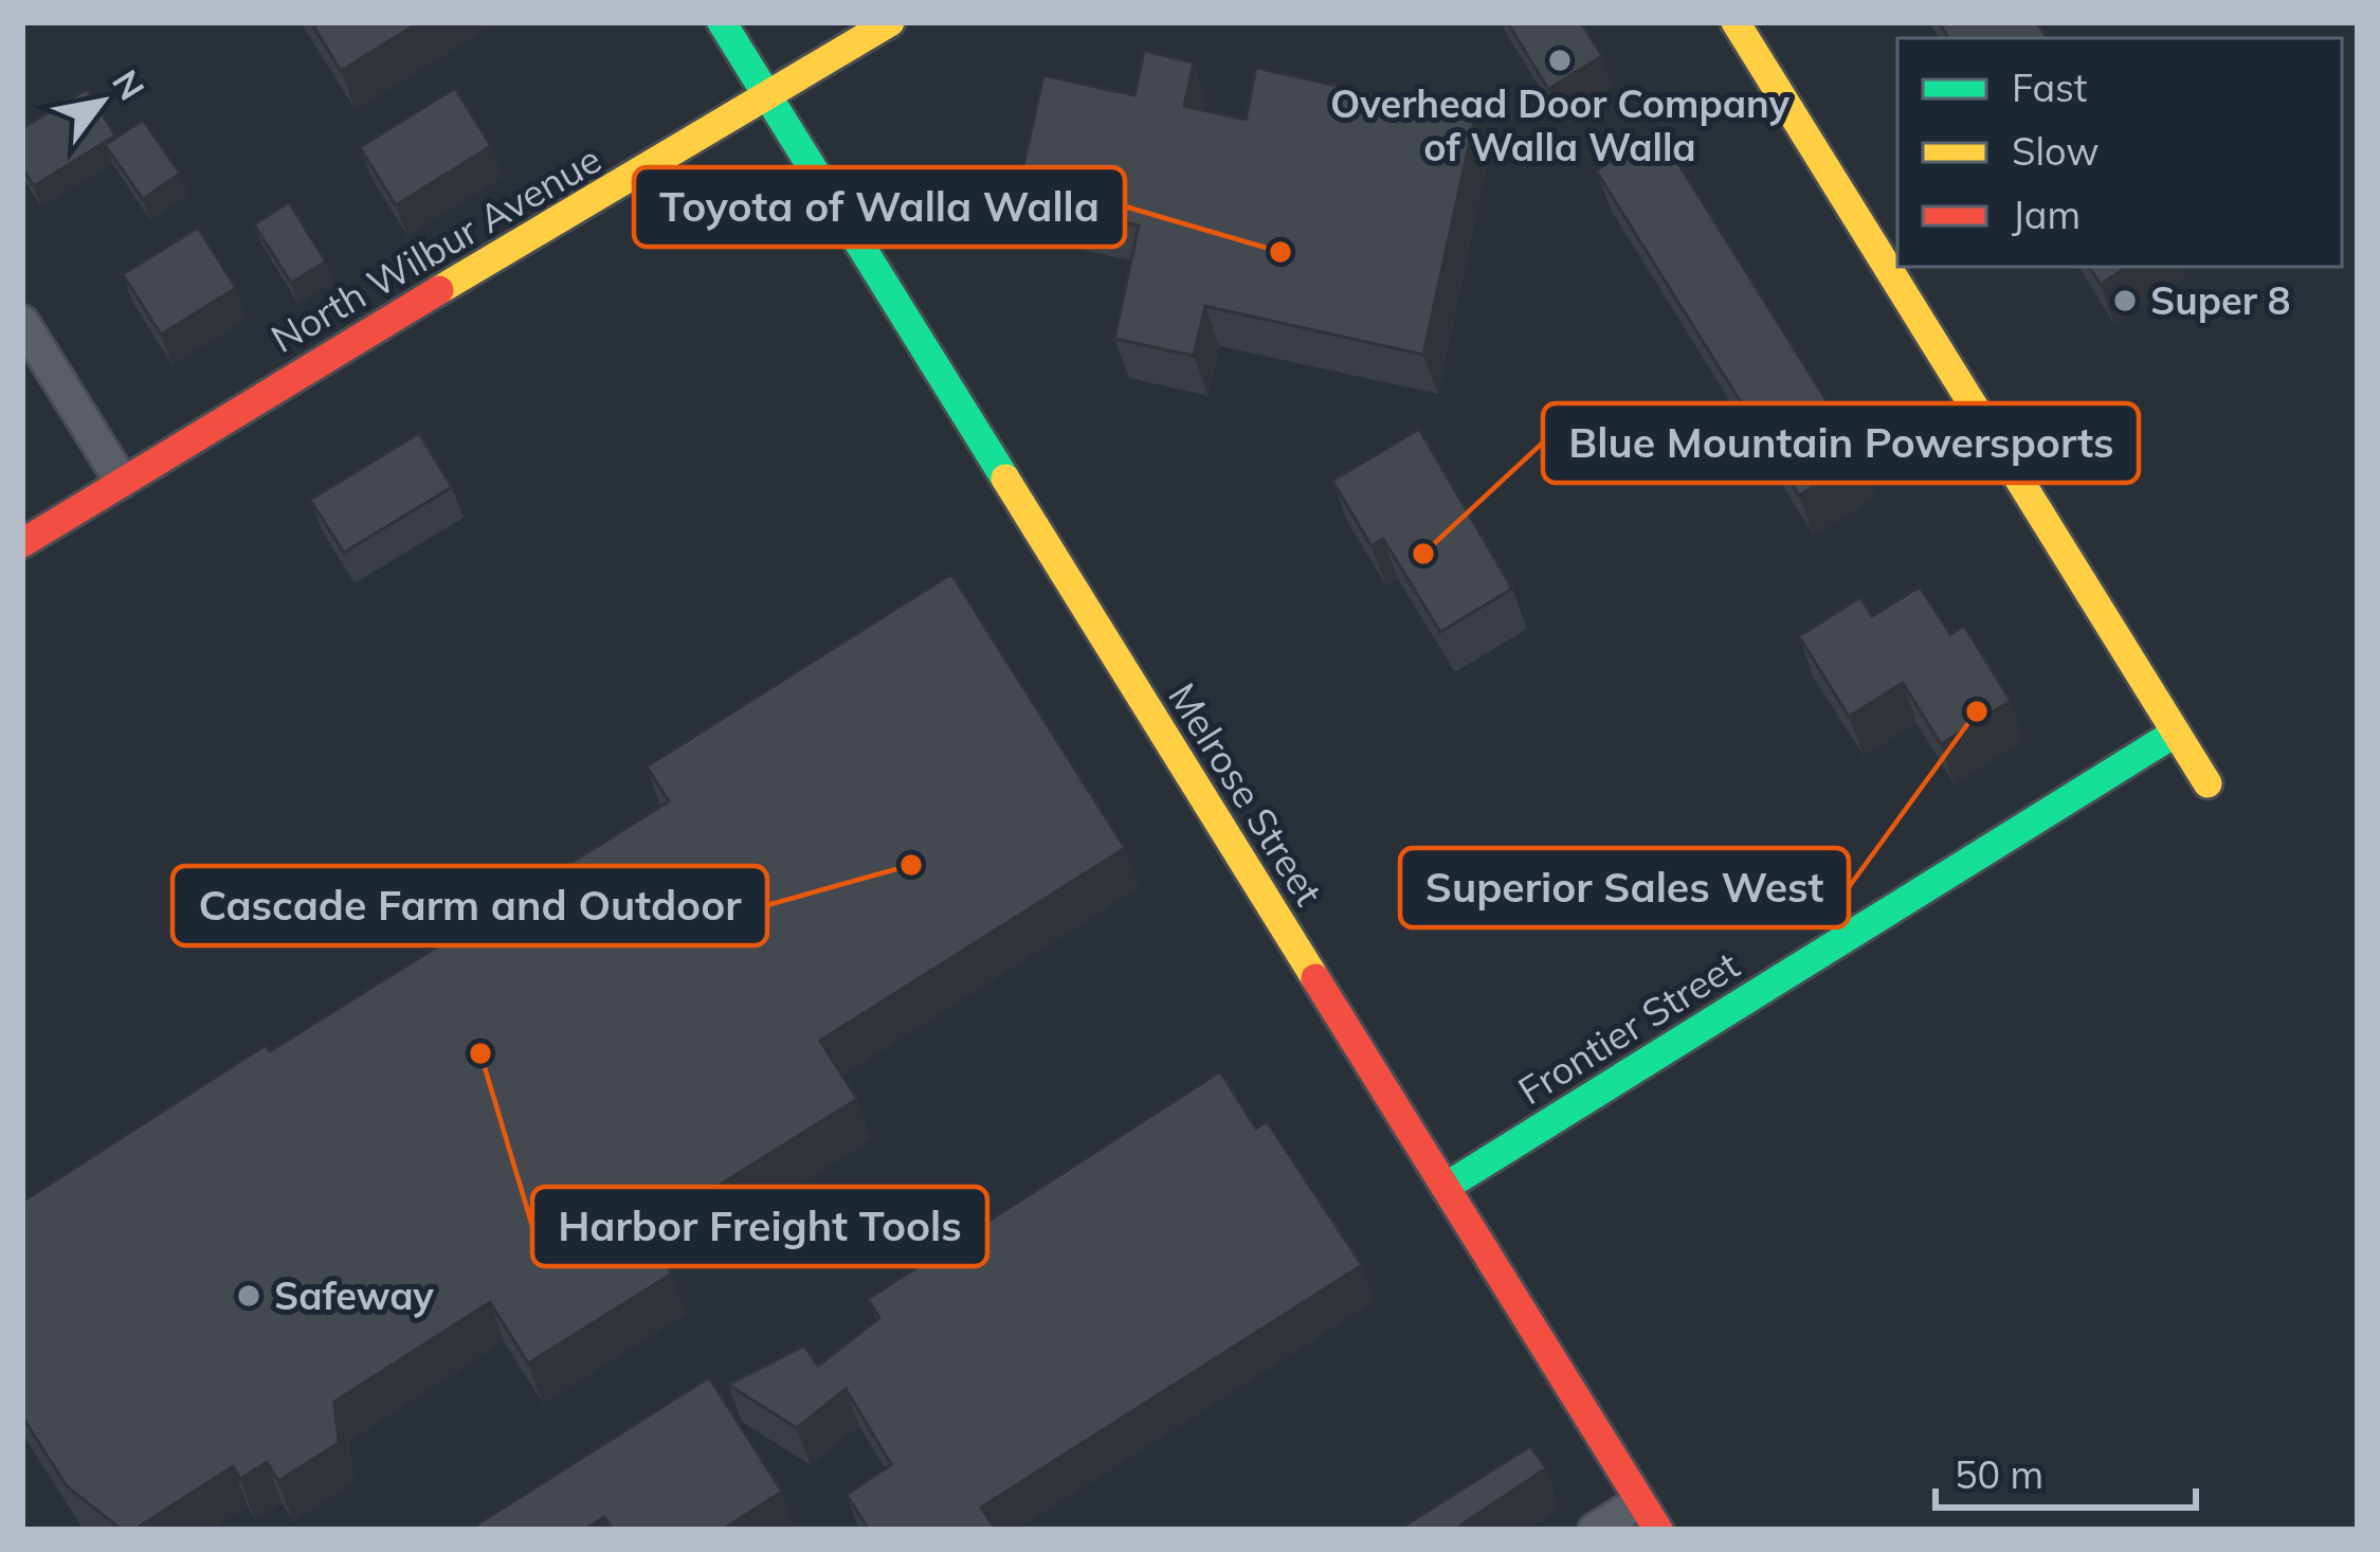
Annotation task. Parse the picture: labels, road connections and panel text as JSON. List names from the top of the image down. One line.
{"streets":{"street":["North Wilbur Avenue","Melrose Street","Frontier Street"]},"crossings":[["North Wilbur Avenue","Melrose Street"],["Melrose Street","Frontier Street"]],"places":["Overhead Door Company of Walla Walla","Toyota of Walla Walla","Super 8","Blue Mountain Powersports","Superior Sales West","Cascade Farm and Outdoor","Harbor Freight Tools","Safeway"],"legend":["Fast","Slow","Jam"],"scale_bar":"50 m","north":"top right"}
